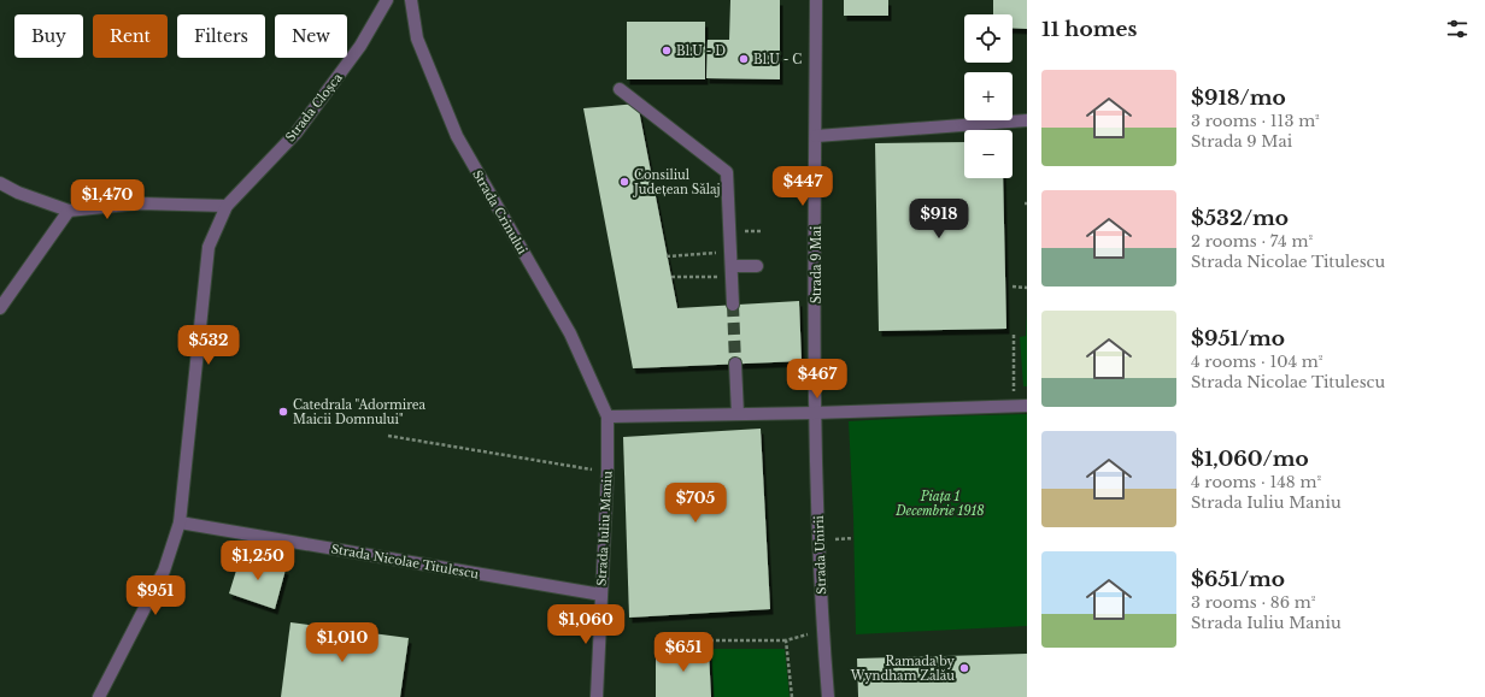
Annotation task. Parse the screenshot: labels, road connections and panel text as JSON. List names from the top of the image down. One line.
{"streets":{"street":["Strada Cloșca","Strada Crinului","Strada 9 Mai","Strada Iuliu Maniu","Strada Unirii","Strada Nicolae Titulescu"]},"crossings":[["Strada Crinului","Strada Iuliu Maniu"],["Strada 9 Mai","Strada Unirii"],["Strada Iuliu Maniu","Strada Nicolae Titulescu"]],"parks":["Piața 1 Decembrie 1918"],"places":["Bl.U - D","Bl.U - C","Consiliul Județean Sălaj","Catedrala \"Adormirea Maicii Domnului\"","Ramada by Wyndham Zalău"],"page":{"heading":"11 homes","map_buttons":["+","−"],"chip":["Buy","Rent","Filters","New"],"list":[{"name":"$918/mo","note":"3 rooms · 113 m² · Strada 9 Mai"},{"name":"$532/mo","note":"2 rooms · 74 m² · Strada Nicolae Titulescu"},{"name":"$951/mo","note":"4 rooms · 104 m² · Strada Nicolae Titulescu"},{"name":"$1,060/mo","note":"4 rooms · 148 m² · Strada Iuliu Maniu"},{"name":"$651/mo","note":"3 rooms · 86 m² · Strada Iuliu Maniu"}],"price":["$447","$1,470","$918","$532","$467","$705","$1,250","$951","$1,060","$1,010","$651"]}}
